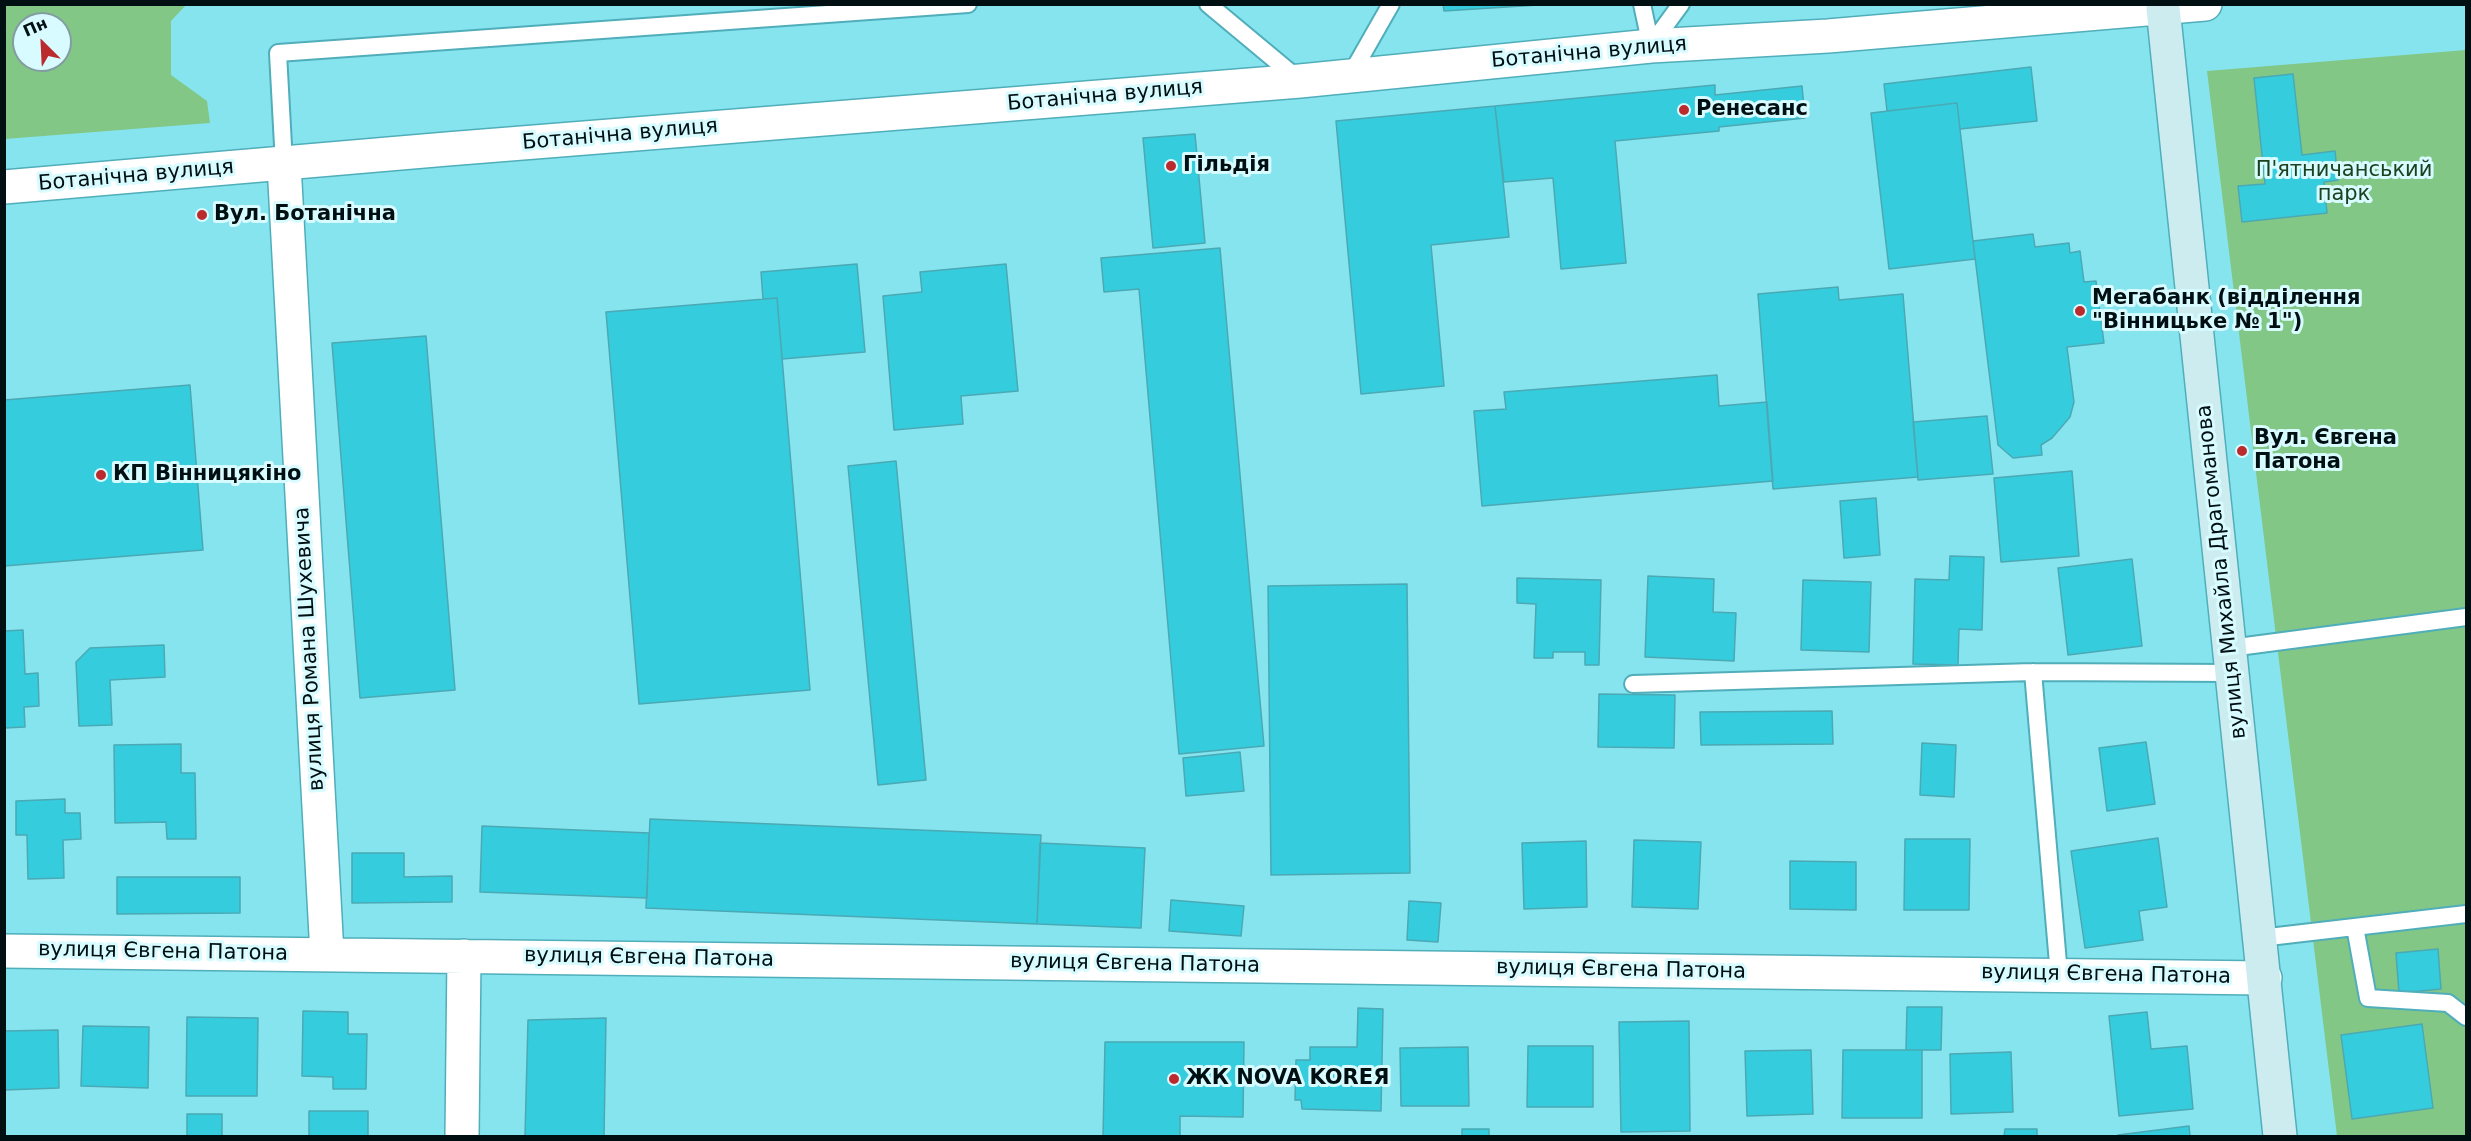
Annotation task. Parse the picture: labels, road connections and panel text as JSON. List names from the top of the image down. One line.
{"streets":{"street":["Ботанічна вулиця","вулиця Михайла Драгоманова","вулиця Романа Шухевича","вулиця Євгена Патона"]},"crossings":[["Ботанічна вулиця","вулиця Михайла Драгоманова"],["Ботанічна вулиця","вулиця Романа Шухевича"],["вулиця Михайла Драгоманова","вулиця Євгена Патона"],["вулиця Романа Шухевича","вулиця Євгена Патона"]],"parks":["П'ятничанський парк"],"places":["Ренесанс","Гільдія","Вул. Ботанічна","Мегабанк (відділення \"Вінницьке № 1\")","Вул. Євгена Патона","КП Вінницякіно","ЖК NOVA KOREЯ"],"north":"top left"}
